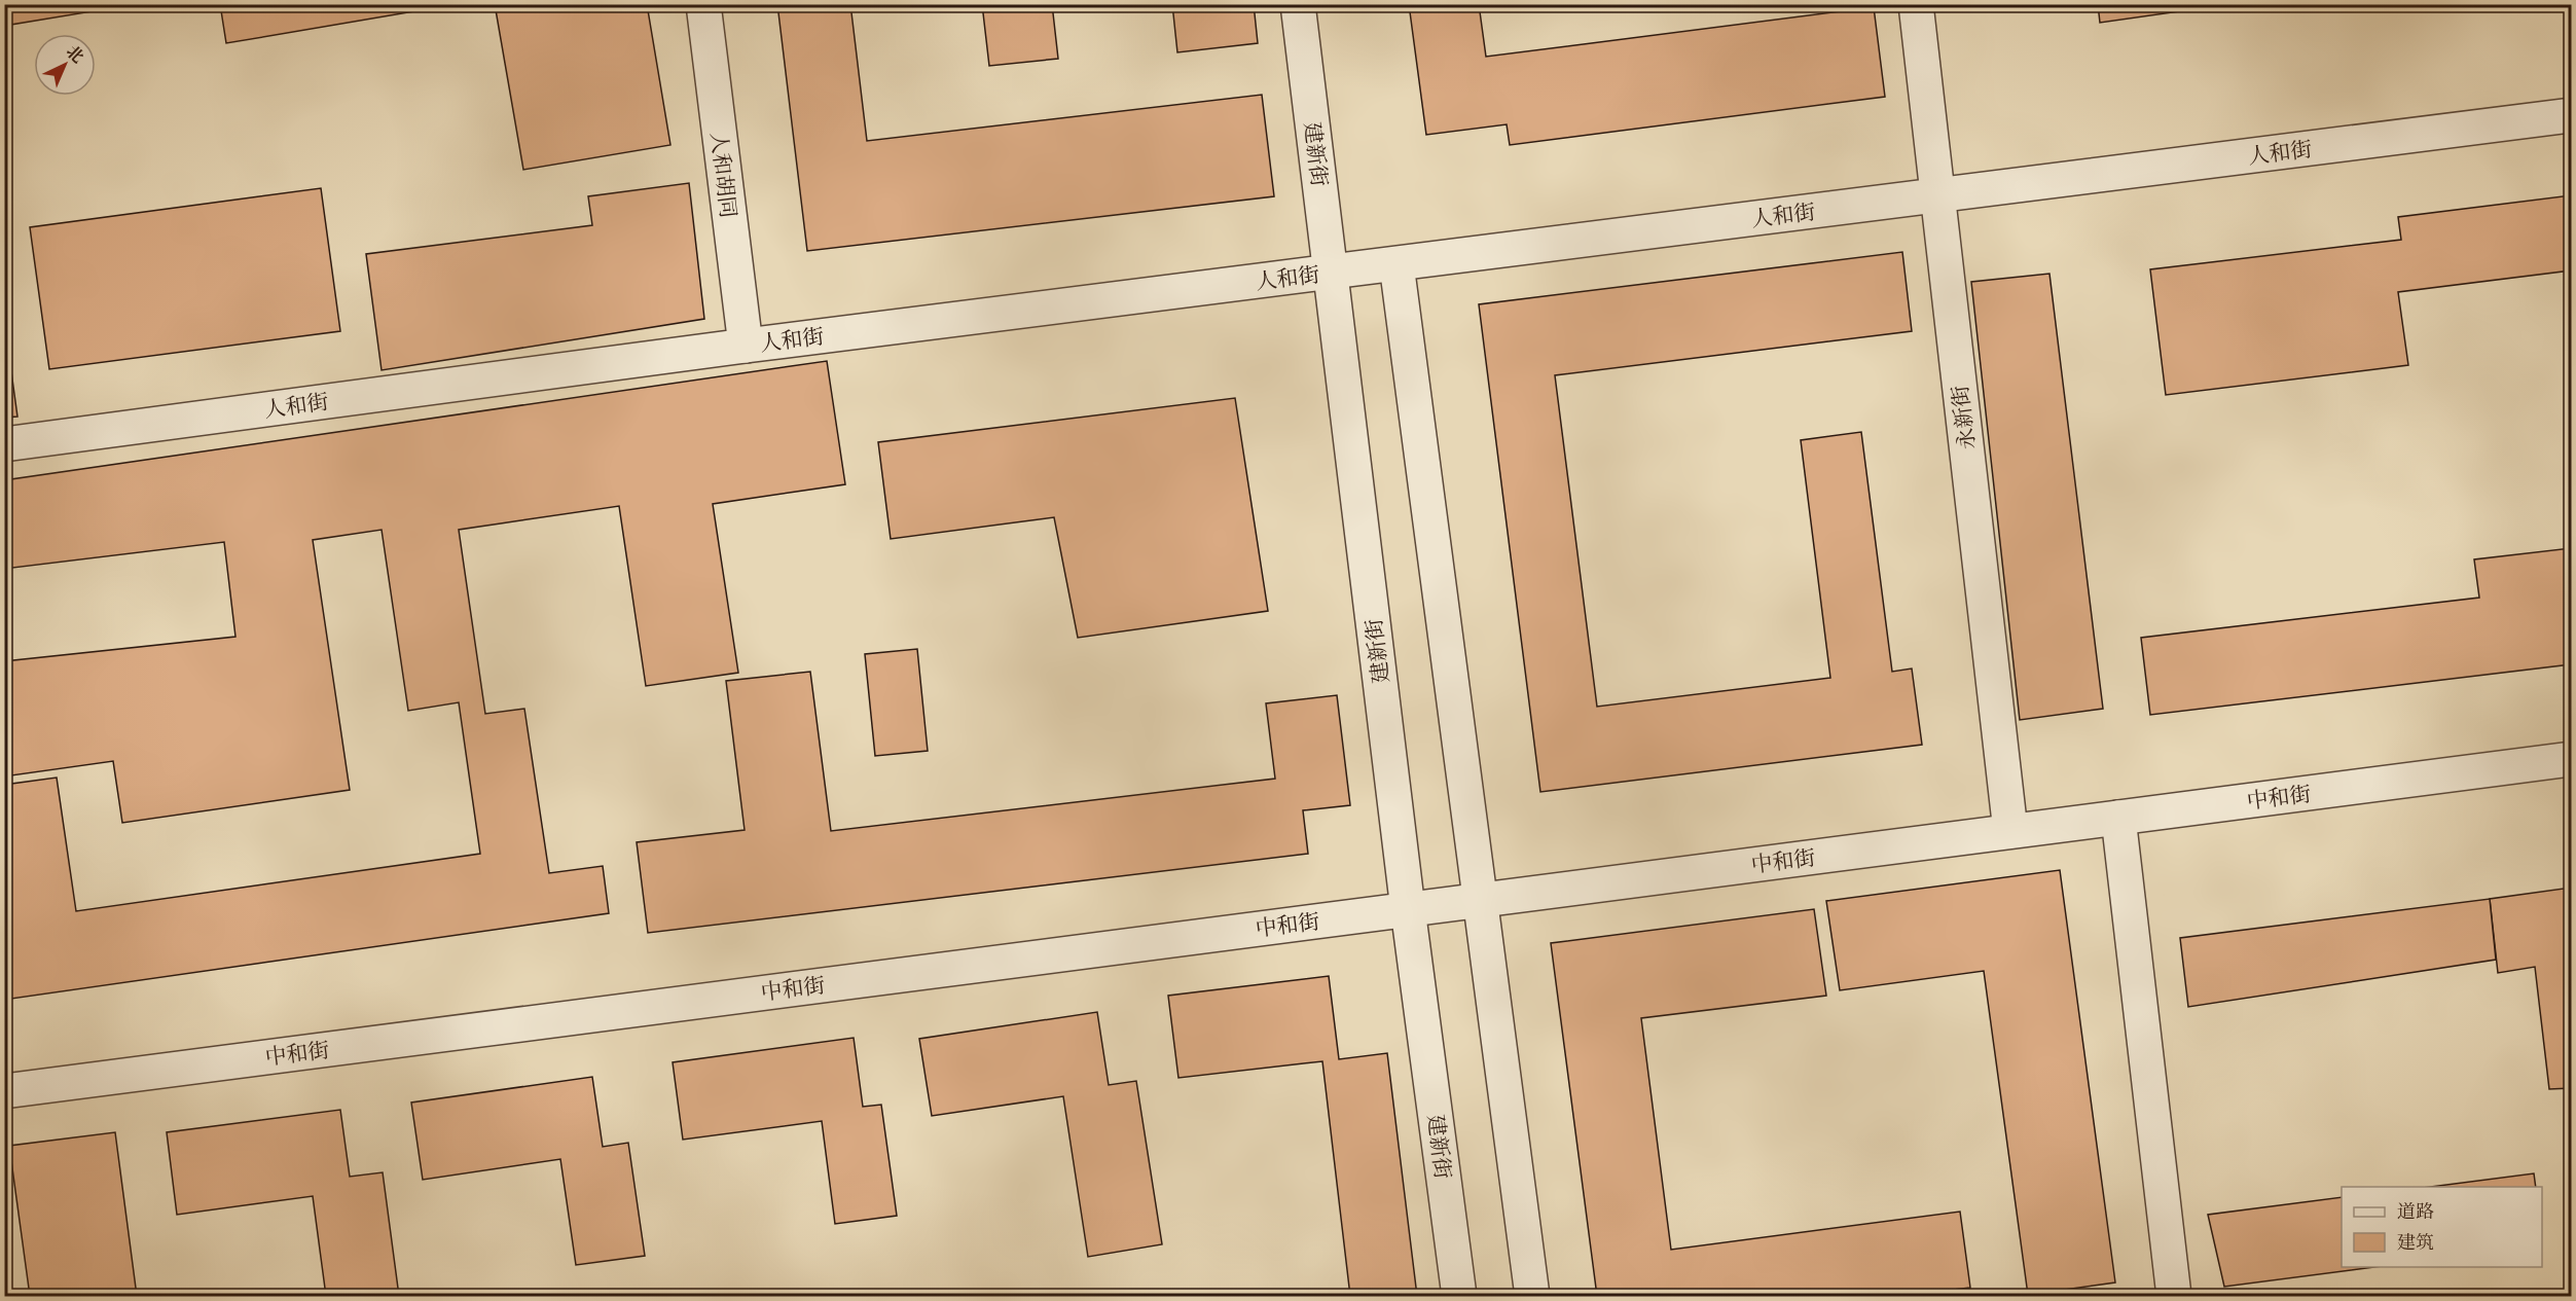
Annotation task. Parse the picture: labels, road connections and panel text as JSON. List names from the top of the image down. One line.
{"streets":{"street":["人和街","建新街","人和胡同","永新街","中和街"]},"crossings":[["人和街","建新街"],["人和街","人和胡同"],["人和街","永新街"],["建新街","中和街"],["永新街","中和街"]],"legend":["道路","建筑"],"north":"top right"}
